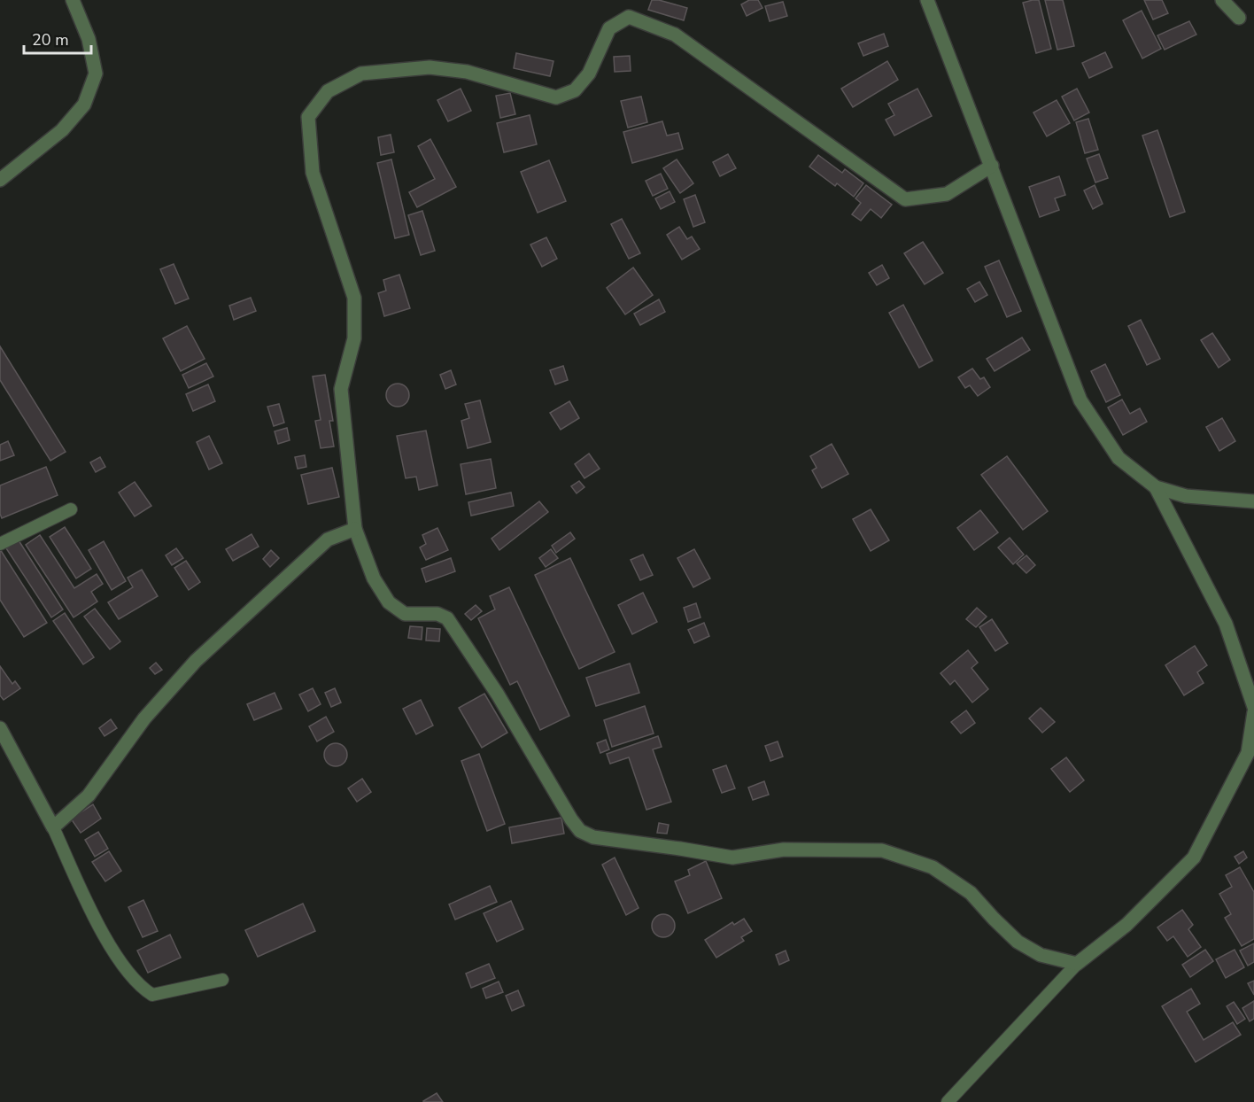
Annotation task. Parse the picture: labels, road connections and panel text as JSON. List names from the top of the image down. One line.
{"scale_bar":"20 m"}
